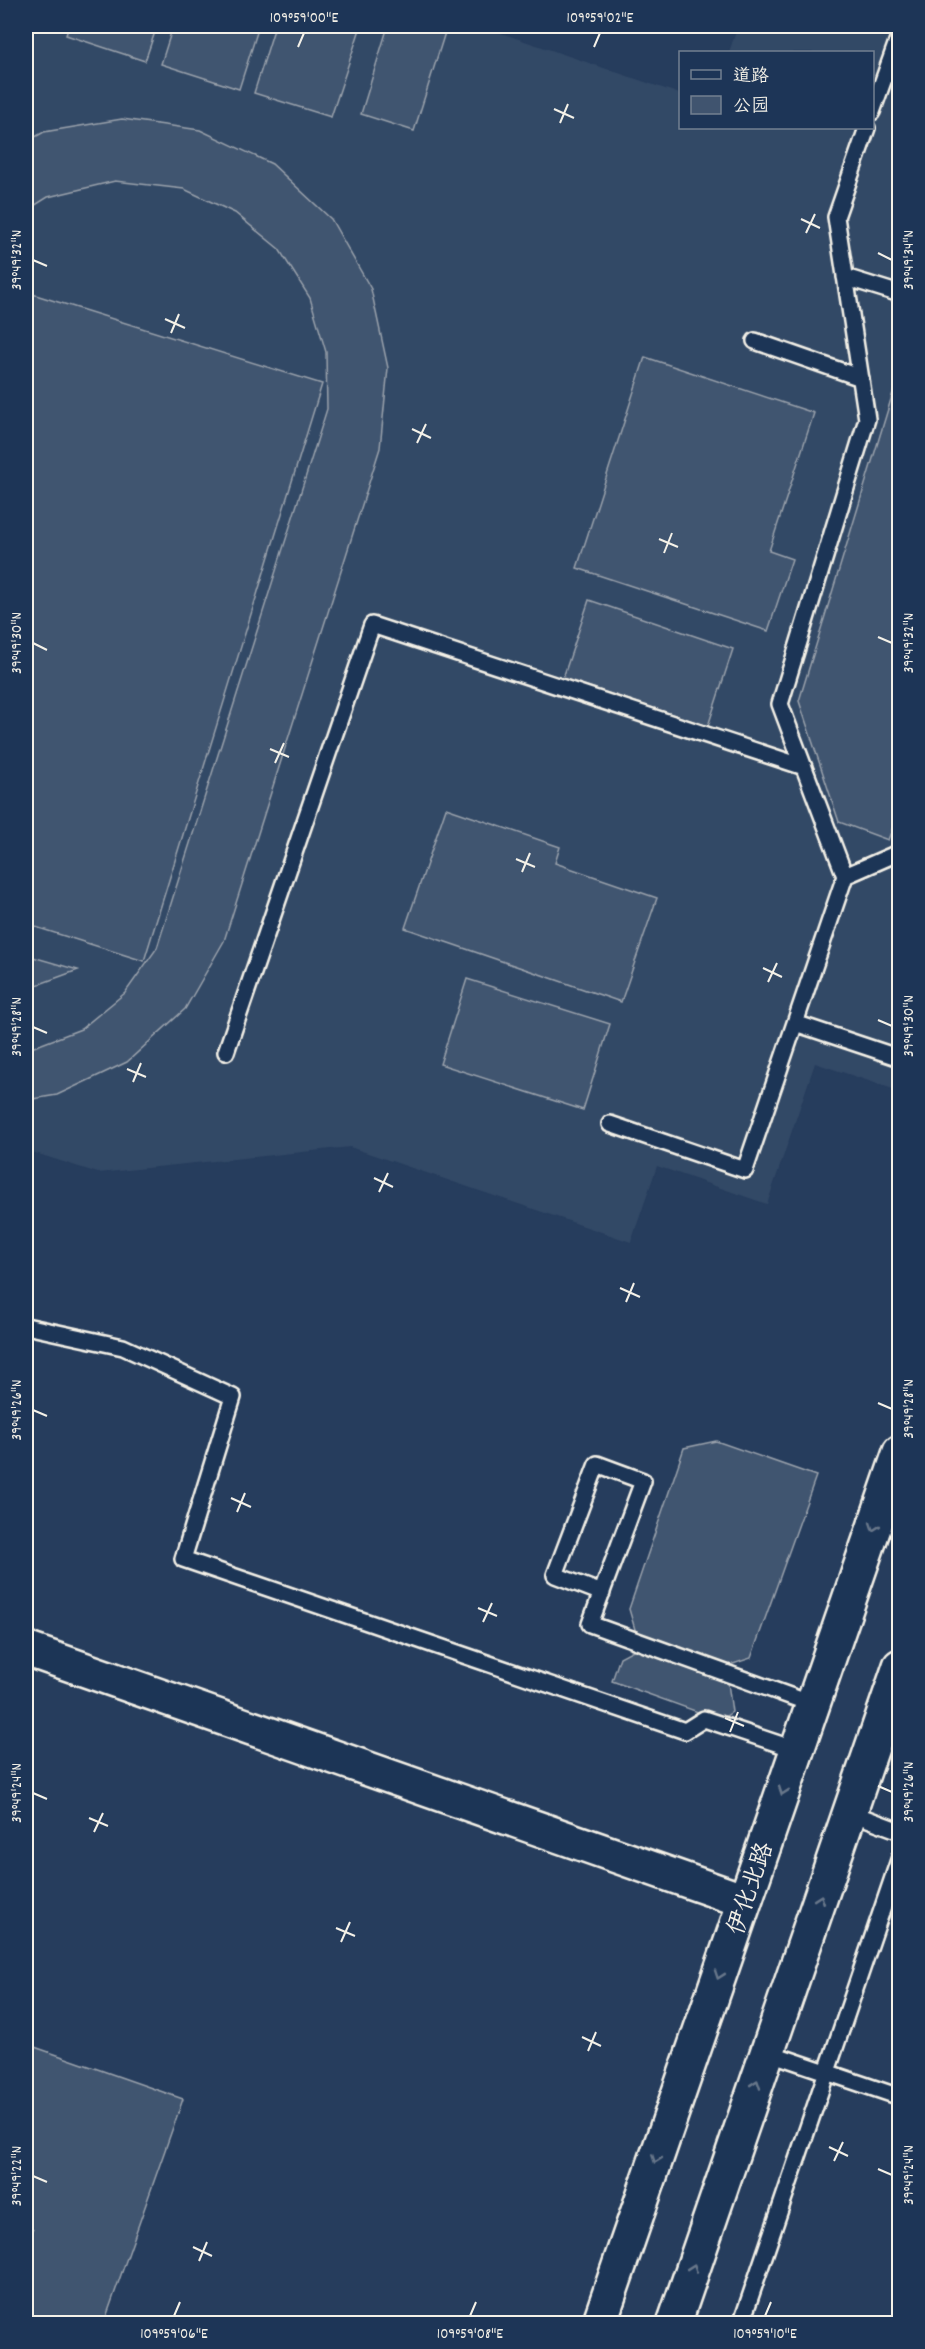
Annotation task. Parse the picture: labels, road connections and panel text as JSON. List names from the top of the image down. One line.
{"streets":{"street":["伊化北路"]},"legend":["道路","公园"],"coordinates":["109°59'00\"E","109°59'02\"E","39°49'34\"N","39°49'32\"N","39°49'30\"N","39°49'28\"N","39°49'26\"N","39°49'24\"N","39°49'22\"N","109°59'06\"E","109°59'08\"E","109°59'10\"E"]}
